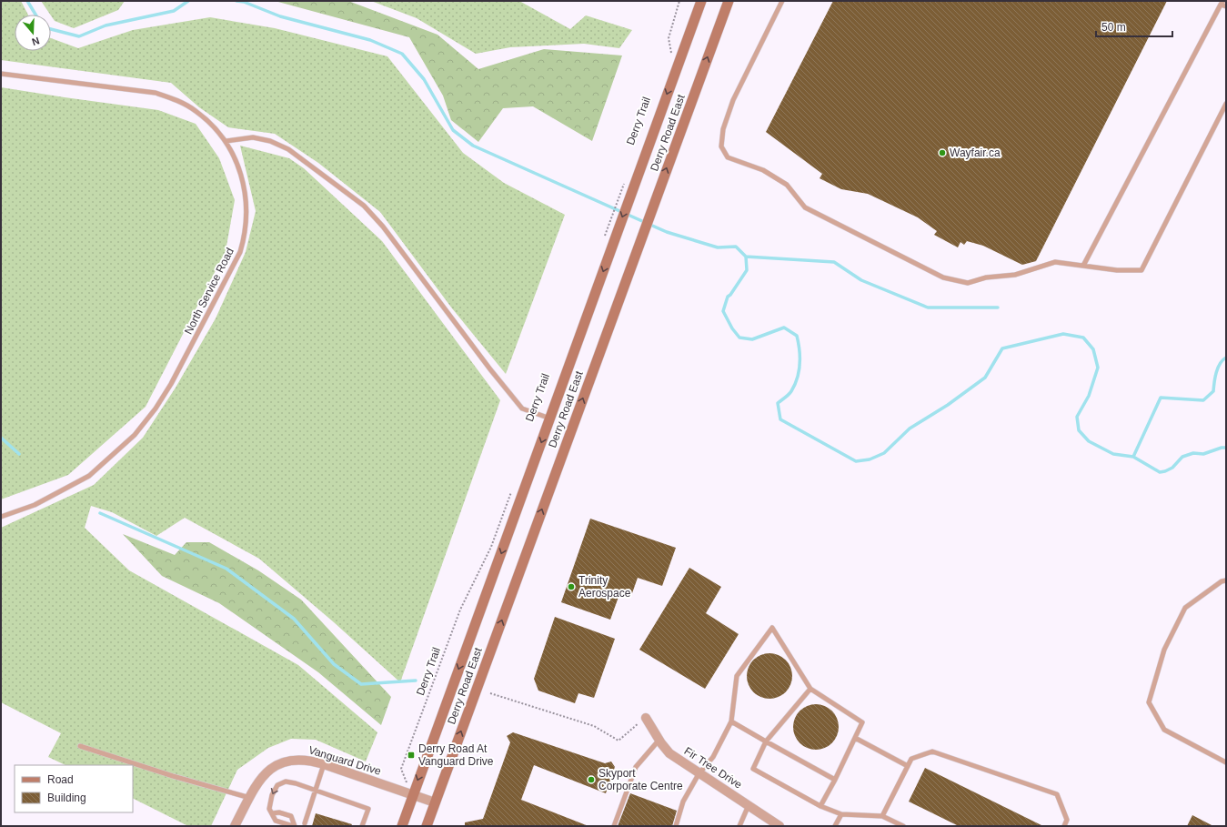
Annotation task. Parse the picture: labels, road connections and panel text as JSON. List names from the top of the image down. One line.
{"streets":{"main road":["Derry Road East"],"street":["Vanguard Drive","Fir Tree Drive"],"lane":["North Service Road"],"path":["Derry Trail"]},"crossings":[["Derry Trail","Derry Road East"],["Derry Trail","Vanguard Drive"],["Derry Road East","Vanguard Drive"]],"places":{"other":["Wayfair.ca","Trinity Aerospace","Skyport Corporate Centre"],"transit":["Derry Road At Vanguard Drive"]},"legend":["Road","Building"],"scale_bar":"50 m","north":"bottom"}
